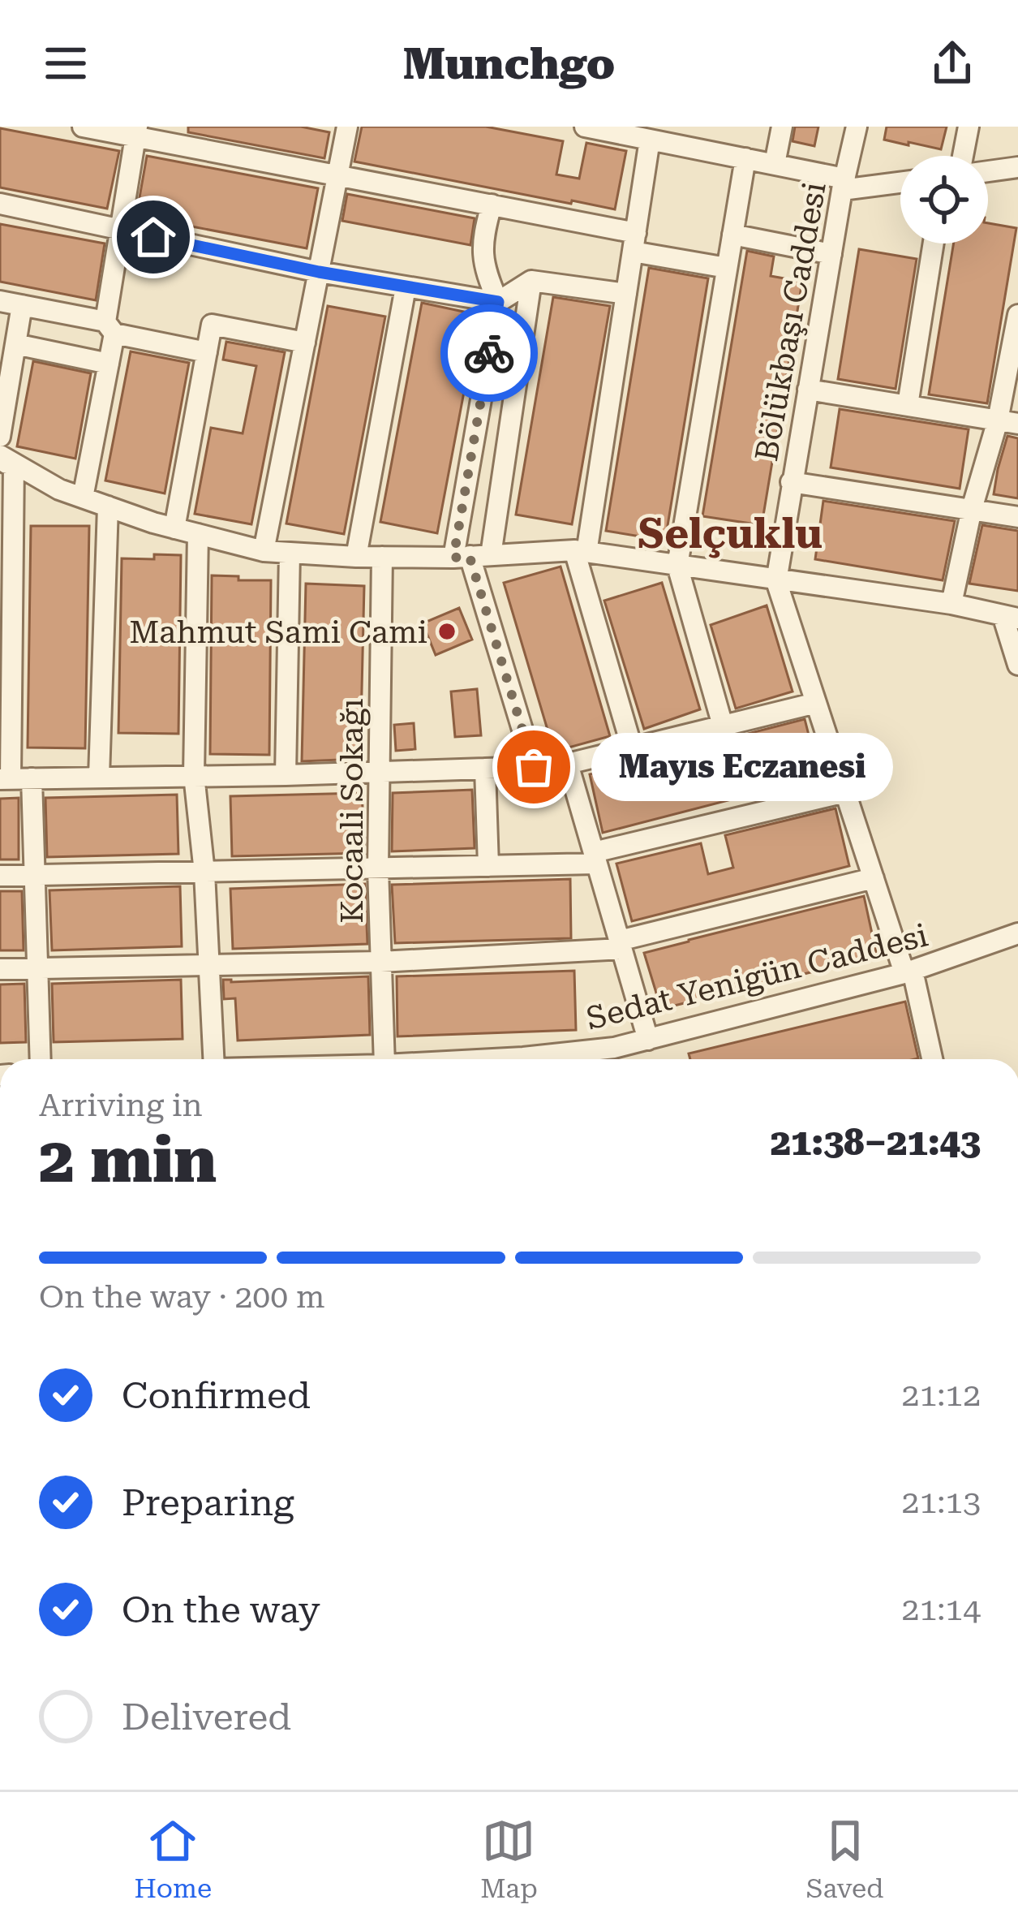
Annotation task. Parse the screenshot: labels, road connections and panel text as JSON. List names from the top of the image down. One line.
{"streets":{"street":["Bölükbaşı Caddesi","Kocaali Sokağı","Sedat Yenigün Caddesi"]},"crossings":[["Bölükbaşı Caddesi","Sedat Yenigün Caddesi"]],"districts":["Selçuklu"],"places":["Mahmut Sami Cami","Mayıs Eczanesi"],"page":{"header":"Munchgo","bubble":"Mayıs Eczanesi","heading":["2 min","Arriving in","21:38–21:43"],"bar":"On the way · 200 m","list":[["Confirmed","21:12"],["Preparing","21:13"],["On the way","21:14"],"Delivered"],"tabs":["Home","Map","Saved"]}}
